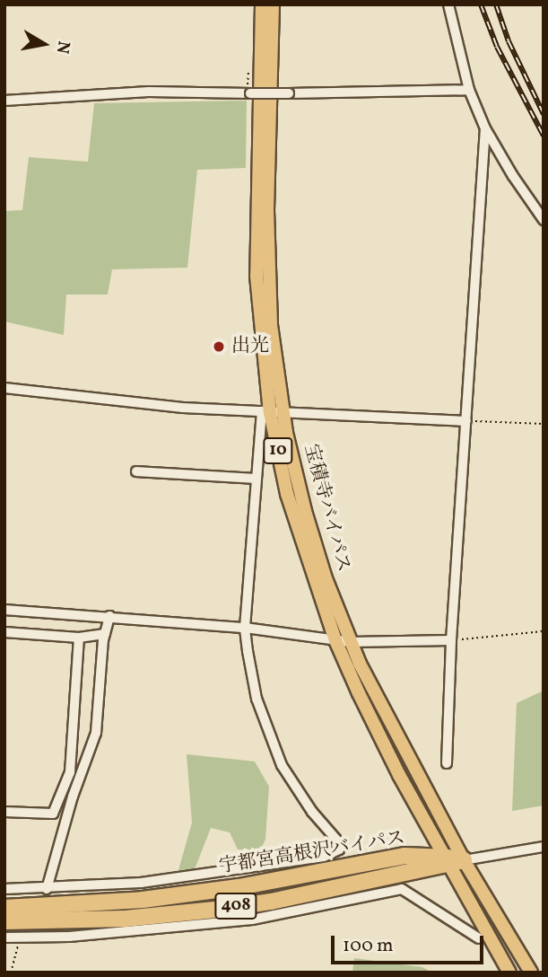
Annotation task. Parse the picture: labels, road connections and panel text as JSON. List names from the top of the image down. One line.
{"streets":{"highway":["宇都宮高根沢バイパス","408"],"main road":["10","宝積寺バイパス"]},"crossings":[["宝積寺バイパス","宇都宮高根沢バイパス"]],"places":["出光"],"scale_bar":"100 m","north":"right"}
